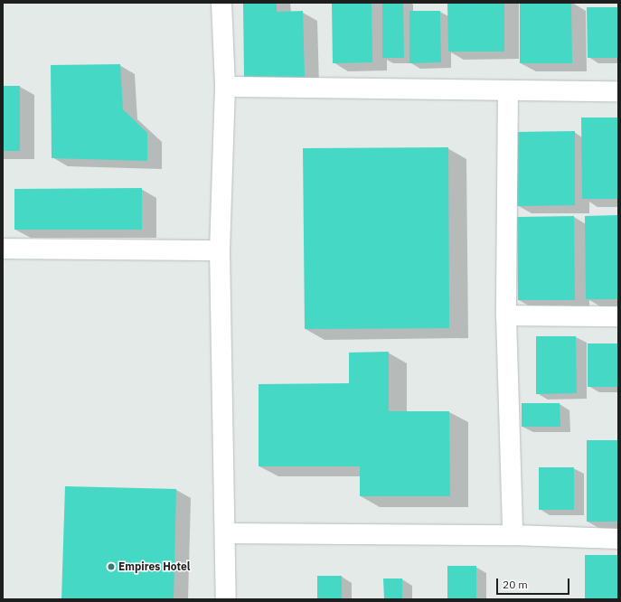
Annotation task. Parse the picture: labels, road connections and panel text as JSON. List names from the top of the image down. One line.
{"places":["Empires Hotel"],"scale_bar":"20 m"}
